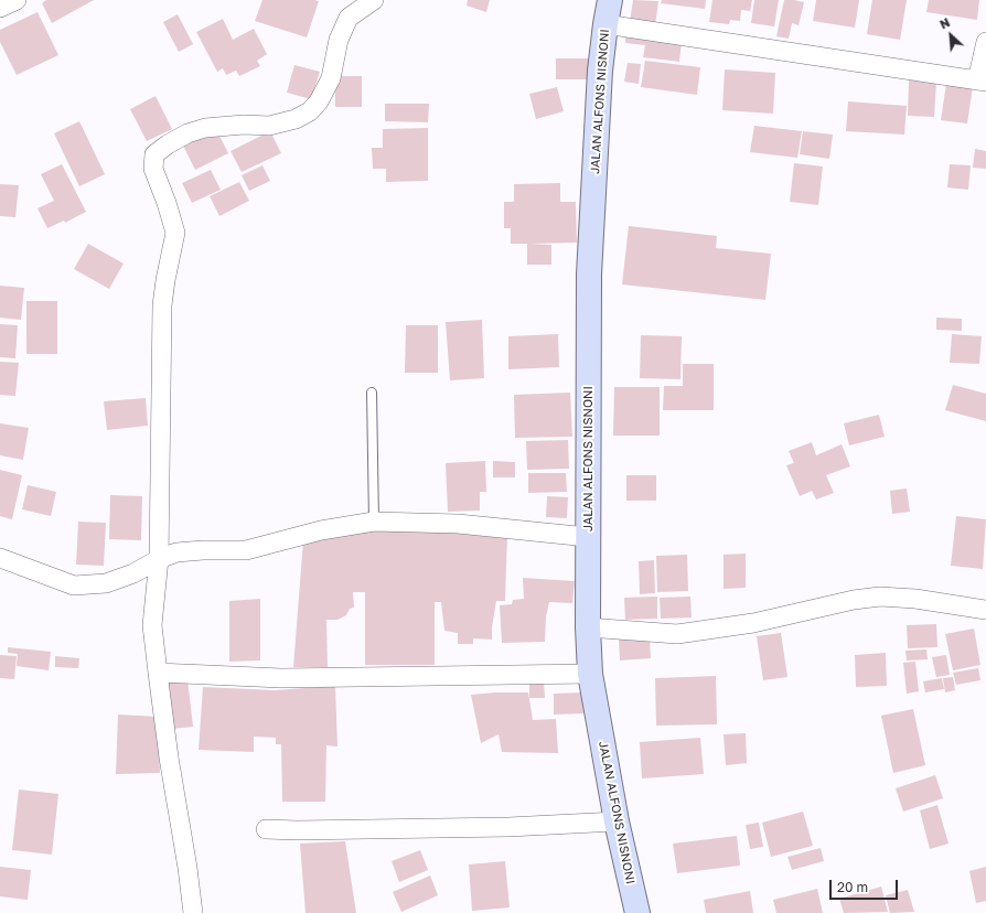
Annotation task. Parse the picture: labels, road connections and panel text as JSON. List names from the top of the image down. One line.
{"streets":{"main road":["JALAN ALFONS NISNONI"]},"scale_bar":"20 m","north":"top left"}
